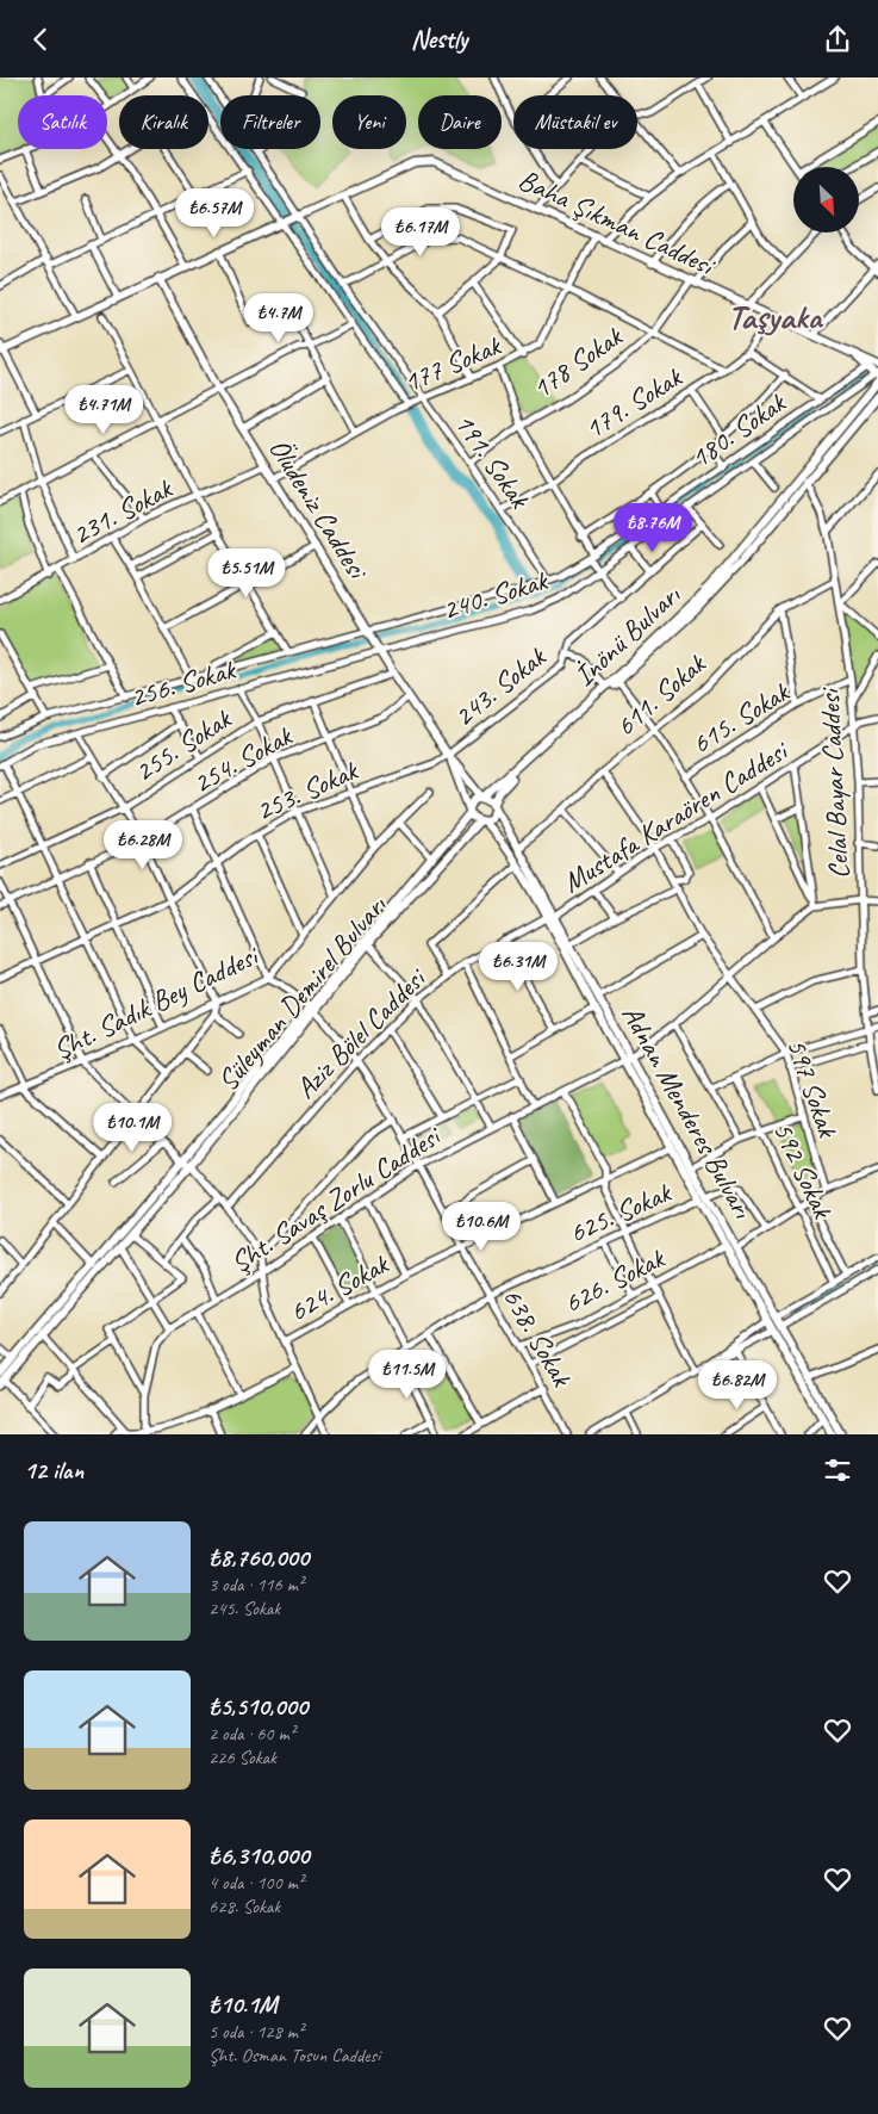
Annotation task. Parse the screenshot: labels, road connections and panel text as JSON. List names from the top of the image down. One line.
{"streets":{"main road":["Baha Şıkman Caddesi","Öludeniz Caddesi","İnönü Bulvarı","Süleyman Demirel Bulvarı","Adnan Menderes Bulvarı"],"street":["178 Sokak","177 Sokak","179. Sokak","180. Sokak","191. Sokak","231. Sokak","240. Sokak","256. Sokak","243. Sokak","611. Sokak","615. Sokak","255. Sokak","254. Sokak","Celal Bayar Caddesi","253. Sokak","Mustafa Karaören Caddesi","Şht. Sadık Bey Caddesi","Aziz Bölel Caddesi","597 Sokak","592 Sokak","Şht. Savaş Zorlu Caddesi","625. Sokak","626. Sokak","624. Sokak","638. Sokak"]},"crossings":[["Baha Şıkman Caddesi","178 Sokak"],["Baha Şıkman Caddesi","177 Sokak"],["Baha Şıkman Caddesi","179. Sokak"],["Baha Şıkman Caddesi","180. Sokak"],["Baha Şıkman Caddesi","191. Sokak"],["Baha Şıkman Caddesi","Öludeniz Caddesi"],["Baha Şıkman Caddesi","240. Sokak"],["178 Sokak","191. Sokak"],["177 Sokak","191. Sokak"],["177 Sokak","Öludeniz Caddesi"],["179. Sokak","191. Sokak"],["180. Sokak","191. Sokak"],["180. Sokak","Öludeniz Caddesi"],["180. Sokak","256. Sokak"],["Öludeniz Caddesi","231. Sokak"],["Öludeniz Caddesi","240. Sokak"],["Öludeniz Caddesi","256. Sokak"],["Öludeniz Caddesi","243. Sokak"],["Öludeniz Caddesi","255. Sokak"],["Öludeniz Caddesi","254. Sokak"],["Öludeniz Caddesi","253. Sokak"],["Öludeniz Caddesi","Adnan Menderes Bulvarı"],["240. Sokak","256. Sokak"],["İnönü Bulvarı","Celal Bayar Caddesi"],["İnönü Bulvarı","Süleyman Demirel Bulvarı"],["İnönü Bulvarı","Adnan Menderes Bulvarı"],["243. Sokak","253. Sokak"],["243. Sokak","Adnan Menderes Bulvarı"],["611. Sokak","Celal Bayar Caddesi"],["611. Sokak","597 Sokak"],["611. Sokak","Adnan Menderes Bulvarı"],["615. Sokak","Celal Bayar Caddesi"],["Celal Bayar Caddesi","Mustafa Karaören Caddesi"],["253. Sokak","Adnan Menderes Bulvarı"],["Mustafa Karaören Caddesi","Aziz Bölel Caddesi"],["Mustafa Karaören Caddesi","597 Sokak"],["Mustafa Karaören Caddesi","Adnan Menderes Bulvarı"],["Süleyman Demirel Bulvarı","Adnan Menderes Bulvarı"],["Süleyman Demirel Bulvarı","638. Sokak"],["Şht. Sadık Bey Caddesi","638. Sokak"],["Aziz Bölel Caddesi","Adnan Menderes Bulvarı"],["Aziz Bölel Caddesi","638. Sokak"],["597 Sokak","Şht. Savaş Zorlu Caddesi"],["Adnan Menderes Bulvarı","Şht. Savaş Zorlu Caddesi"],["Adnan Menderes Bulvarı","625. Sokak"],["Adnan Menderes Bulvarı","626. Sokak"],["Adnan Menderes Bulvarı","624. Sokak"],["Şht. Savaş Zorlu Caddesi","638. Sokak"],["625. Sokak","638. Sokak"],["626. Sokak","638. Sokak"],["624. Sokak","638. Sokak"]],"districts":["Taşyaka"],"north":"bottom right","page":{"header":"Nestly","chip":["Satılık","Kiralık","Filtreler","Yeni","Daire","Müstakil ev"],"price":["₺6.57M","₺6.17M","₺4.7M","₺4.71M","₺8.76M","₺5.51M","₺6.28M","₺6.31M","₺10.1M","₺10.6M","₺11.5M","₺6.82M"],"heading":"12 ilan","list":[{"name":"₺8,760,000","note":"3 oda · 116 m² · 245. Sokak"},{"name":"₺5,510,000","note":"2 oda · 60 m² · 226 Sokak"},{"name":"₺6,310,000","note":"4 oda · 100 m² · 628. Sokak"},{"name":"₺10.1M","note":"5 oda · 128 m² · Şht. Osman Tosun Caddesi"}]}}
